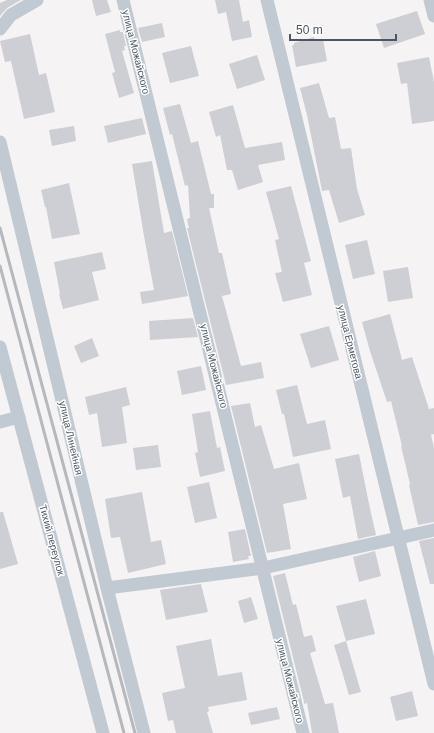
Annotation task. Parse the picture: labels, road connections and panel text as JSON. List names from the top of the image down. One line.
{"streets":{"street":["улица Можайского","улица Ерметова","улица Линейная","Тихий переулок"]},"scale_bar":"50 m"}
